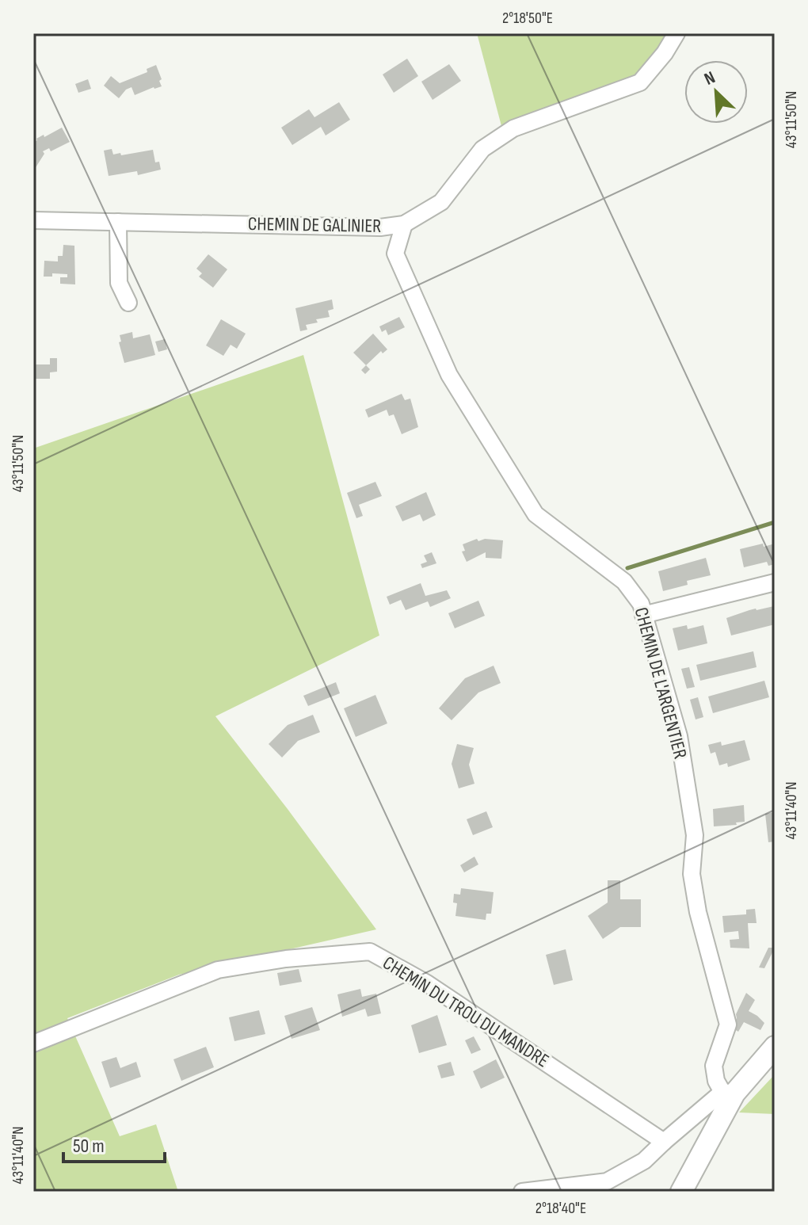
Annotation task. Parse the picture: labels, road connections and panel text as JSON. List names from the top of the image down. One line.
{"streets":{"street":["CHEMIN DE GALINIER","CHEMIN DE L'ARGENTIER","CHEMIN DU TROU DU MANDRE"]},"crossings":[["CHEMIN DE GALINIER","CHEMIN DE L'ARGENTIER"]],"scale_bar":"50 m","north":"top left","coordinates":["2°18'50\"E","43°11'50\"N","43°11'40\"N","2°18'40\"E"]}
